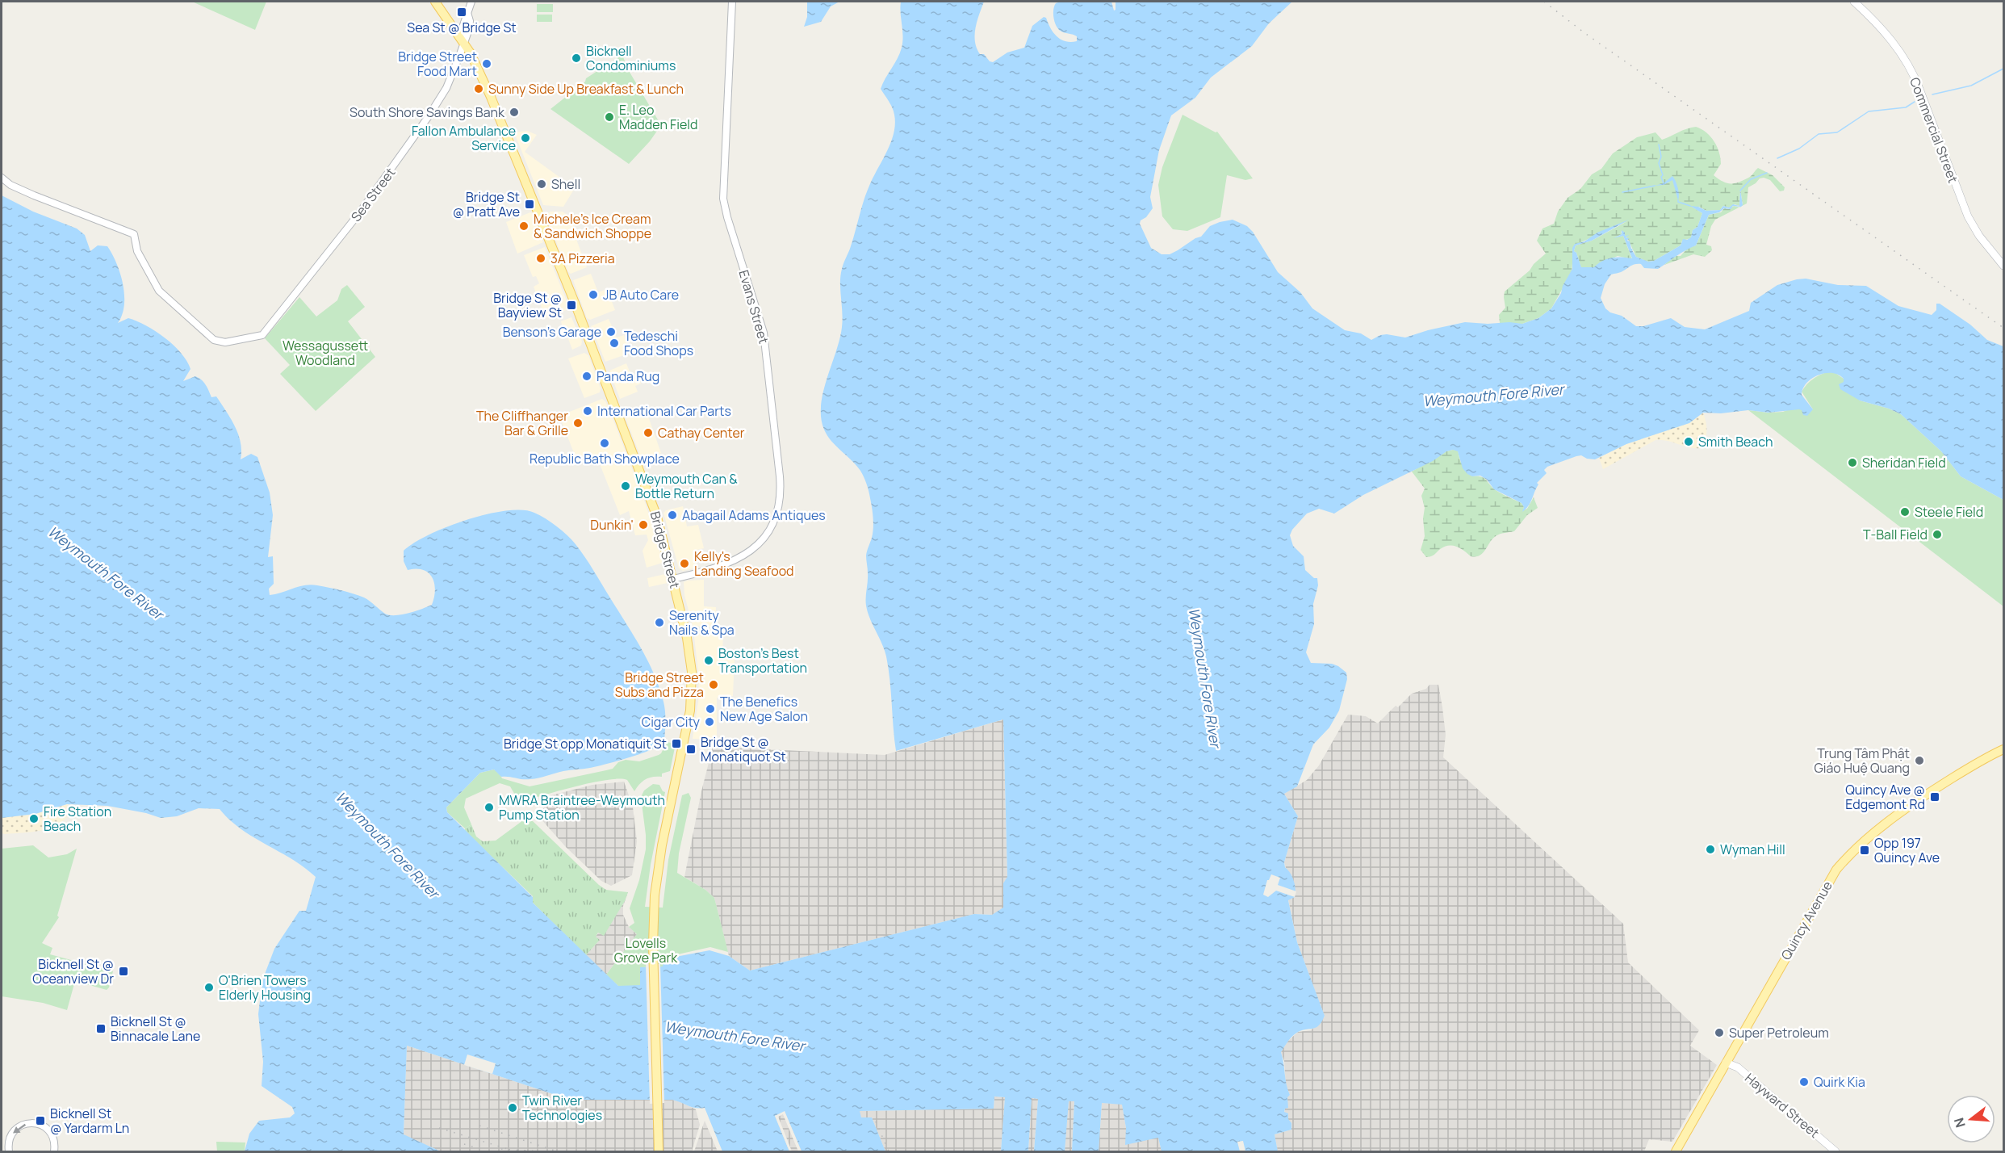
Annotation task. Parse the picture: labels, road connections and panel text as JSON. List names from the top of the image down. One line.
{"streets":{"main road":["Commercial Street","Bridge Street","Quincy Avenue","Hayward Street"],"street":["Sea Street","Evans Street"]},"crossings":[["Sea Street","Bridge Street"],["Evans Street","Bridge Street"],["Quincy Avenue","Hayward Street"]],"water":["Weymouth Fore River"],"parks":["Wessagussett Woodland","Lovells Grove Park"],"places":{"transit":["Sea St @ Bridge St","Bridge St @ Pratt Ave","Bridge St @ Bayview St","Bridge St opp Monatiquit St","Bridge St @ Monatiquot St","Quincy Ave @ Edgemont Rd","Opp 197 Quincy Ave","Bicknell St @ Oceanview Dr","Bicknell St @ Binnacale Lane","Bicknell St @ Yardarm Ln"],"other":["Bicknell Condominiums","Bridge Street Food Mart","Sunny Side Up Breakfast & Lunch","South Shore Savings Bank","E. Leo Madden Field","Fallon Ambulance Service","Shell","Michele's Ice Cream & Sandwich Shoppe","3A Pizzeria","JB Auto Care","Benson's Garage","Tedeschi Food Shops","Panda Rug","International Car Parts","The Cliffhanger Bar & Grille","Cathay Center","Smith Beach","Republic Bath Showplace","Sheridan Field","Weymouth Can & Bottle Return","Steele Field","Abagail Adams Antiques","Dunkin'","T-Ball Field","Kelly's Landing Seafood","Serenity Nails & Spa","Boston's Best Transportation","Bridge Street Subs and Pizza","The Benefics New Age Salon","Cigar City","Trung Tâm Phật Giáo Huệ Quang","MWRA Braintree-Weymouth Pump Station","Fire Station Beach","Wyman Hill","O'Brien Towers Elderly Housing","Super Petroleum","Quirk Kia","Twin River Technologies"]},"north":"left"}
